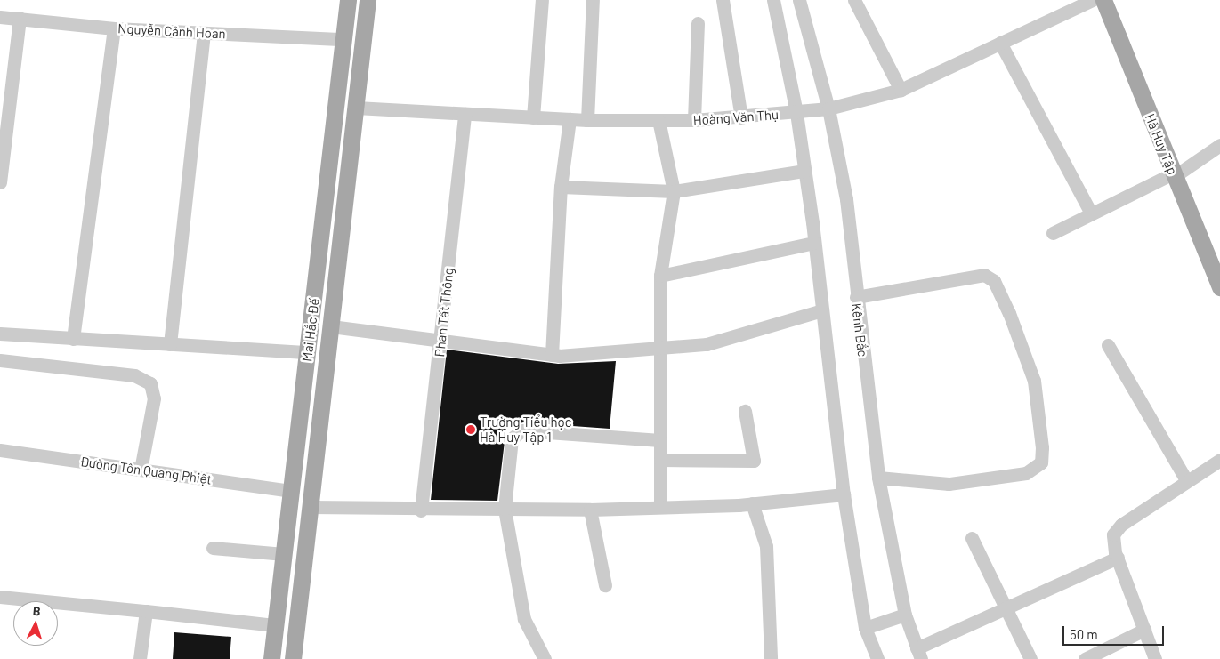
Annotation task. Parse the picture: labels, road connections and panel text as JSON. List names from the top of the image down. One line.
{"streets":{"main road":["Hà Huy Tập","Mai Hắc Đế"],"street":["Nguyễn Cảnh Hoan","Hoàng Văn Thụ","Phan Tất Thông","Kênh Bắc","Đường Tôn Quang Phiệt"]},"crossings":[["Nguyễn Cảnh Hoan","Mai Hắc Đế"],["Hoàng Văn Thụ","Phan Tất Thông"],["Hoàng Văn Thụ","Mai Hắc Đế"],["Hoàng Văn Thụ","Kênh Bắc"],["Mai Hắc Đế","Đường Tôn Quang Phiệt"]],"places":["Trường Tiểu học Hà Huy Tập 1"],"scale_bar":"50 m","north":"top"}
